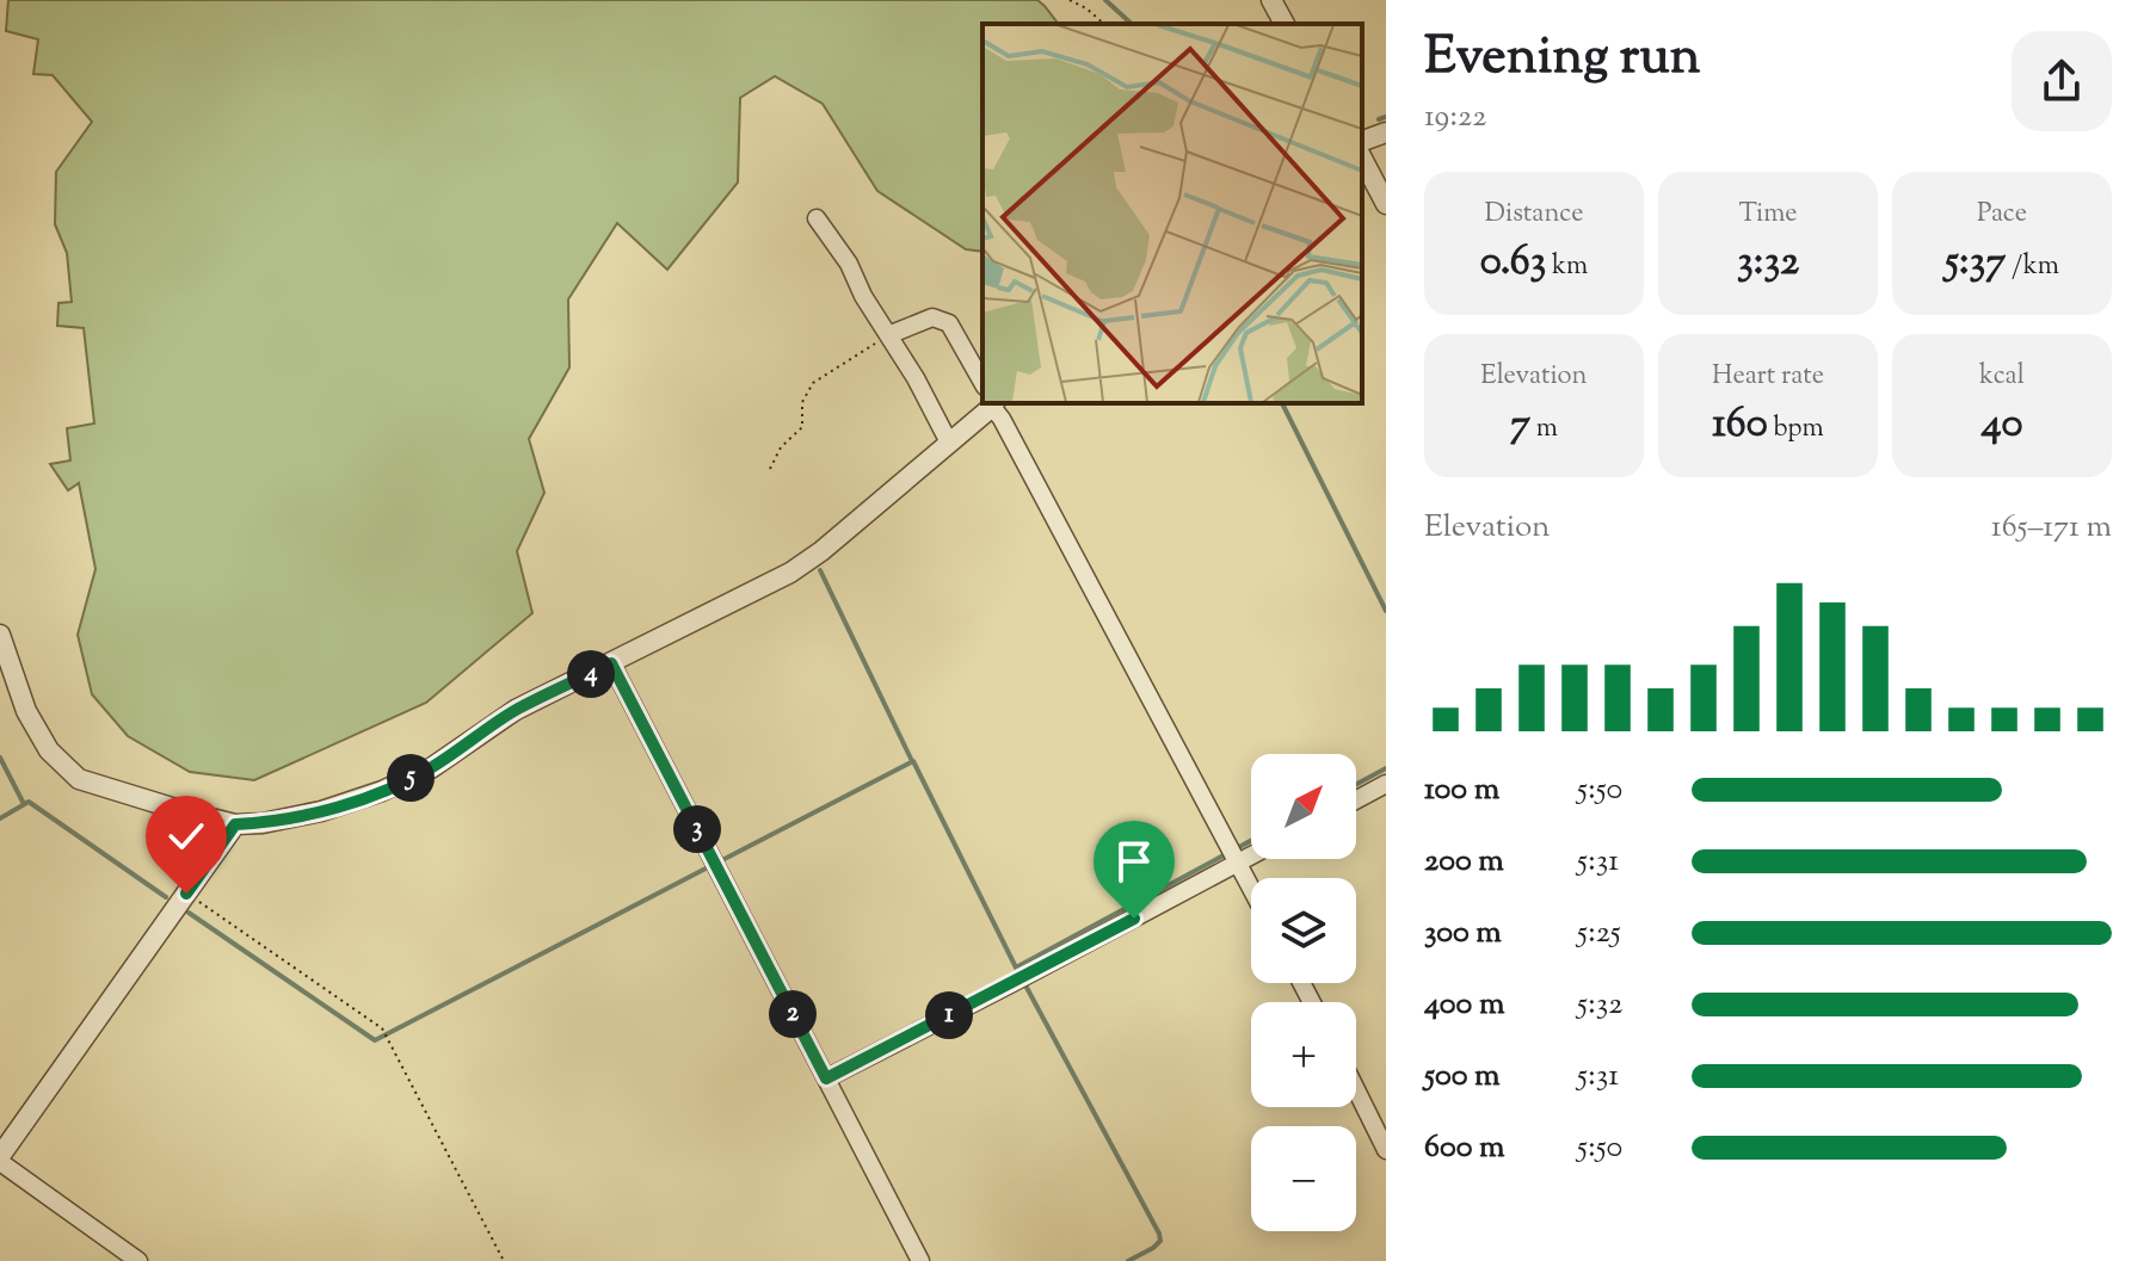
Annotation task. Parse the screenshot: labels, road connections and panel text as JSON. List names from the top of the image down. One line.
{"north":"top right","page":{"heading":["Evening run","19:22"],"stats":[["Distance","0.63 km"],["Time","3:32"],["Pace","5:37 /km"],["Elevation","7 m"],["Heart rate","160 bpm"],["kcal","40"]],"chart":["Elevation","165–171 m"],"pins":["4","5","3","2","1"],"map_buttons":["+","−"],"list":[{"name":"100 m","note":"5:50"},{"name":"200 m","note":"5:31"},{"name":"300 m","note":"5:25"},{"name":"400 m","note":"5:32"},{"name":"500 m","note":"5:31"},{"name":"600 m","note":"5:50"}]}}
